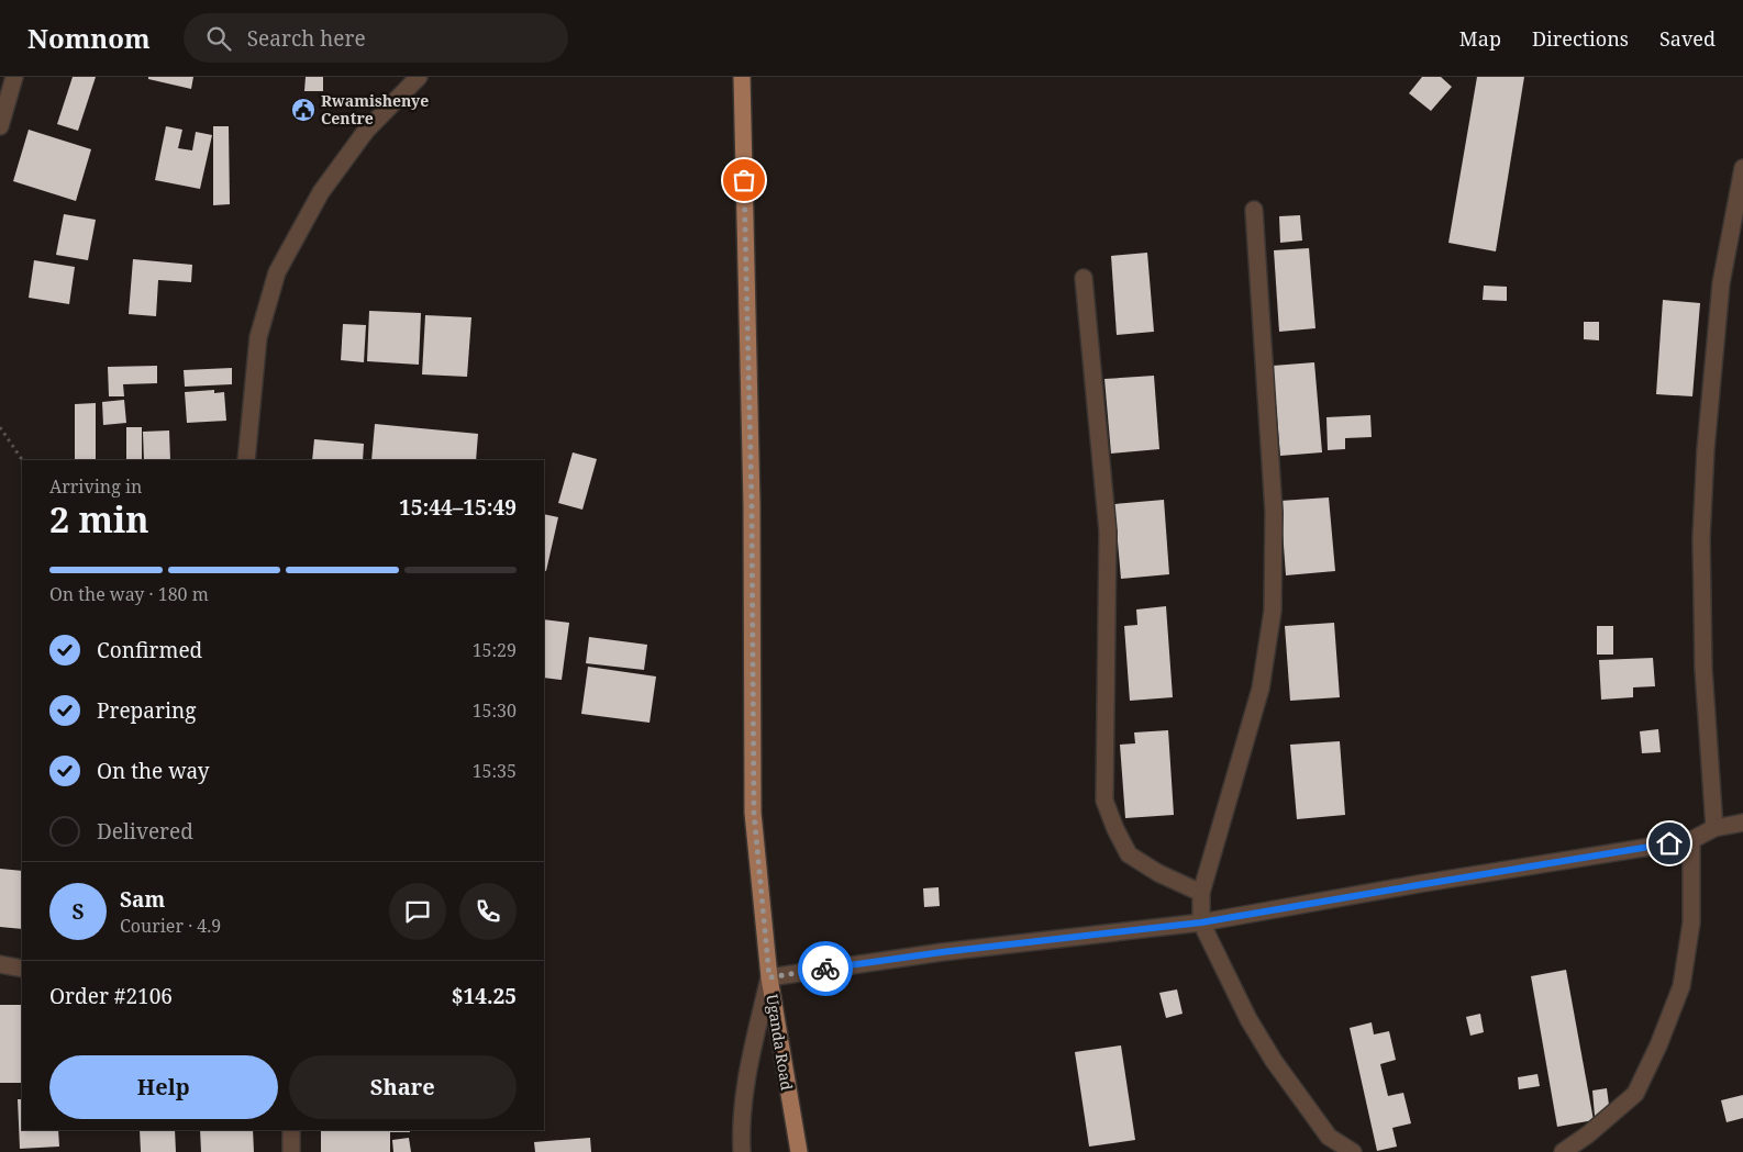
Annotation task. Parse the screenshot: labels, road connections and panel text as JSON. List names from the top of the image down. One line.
{"streets":{"main road":["Uganda Road"]},"places":{"public building":["Rwamishenye Centre"]},"page":{"header":"Nomnom","search":"Search here","nav":["Map","Directions","Saved"],"heading":["2 min","Arriving in","15:44–15:49"],"panel":["Sam","Courier · 4.9","Order #2106","$14.25"],"bar":"On the way · 180 m","list":[["Confirmed","15:29"],["Preparing","15:30"],["On the way","15:35"],"Delivered"],"round":"S","buttons":["Help","Share"]}}
